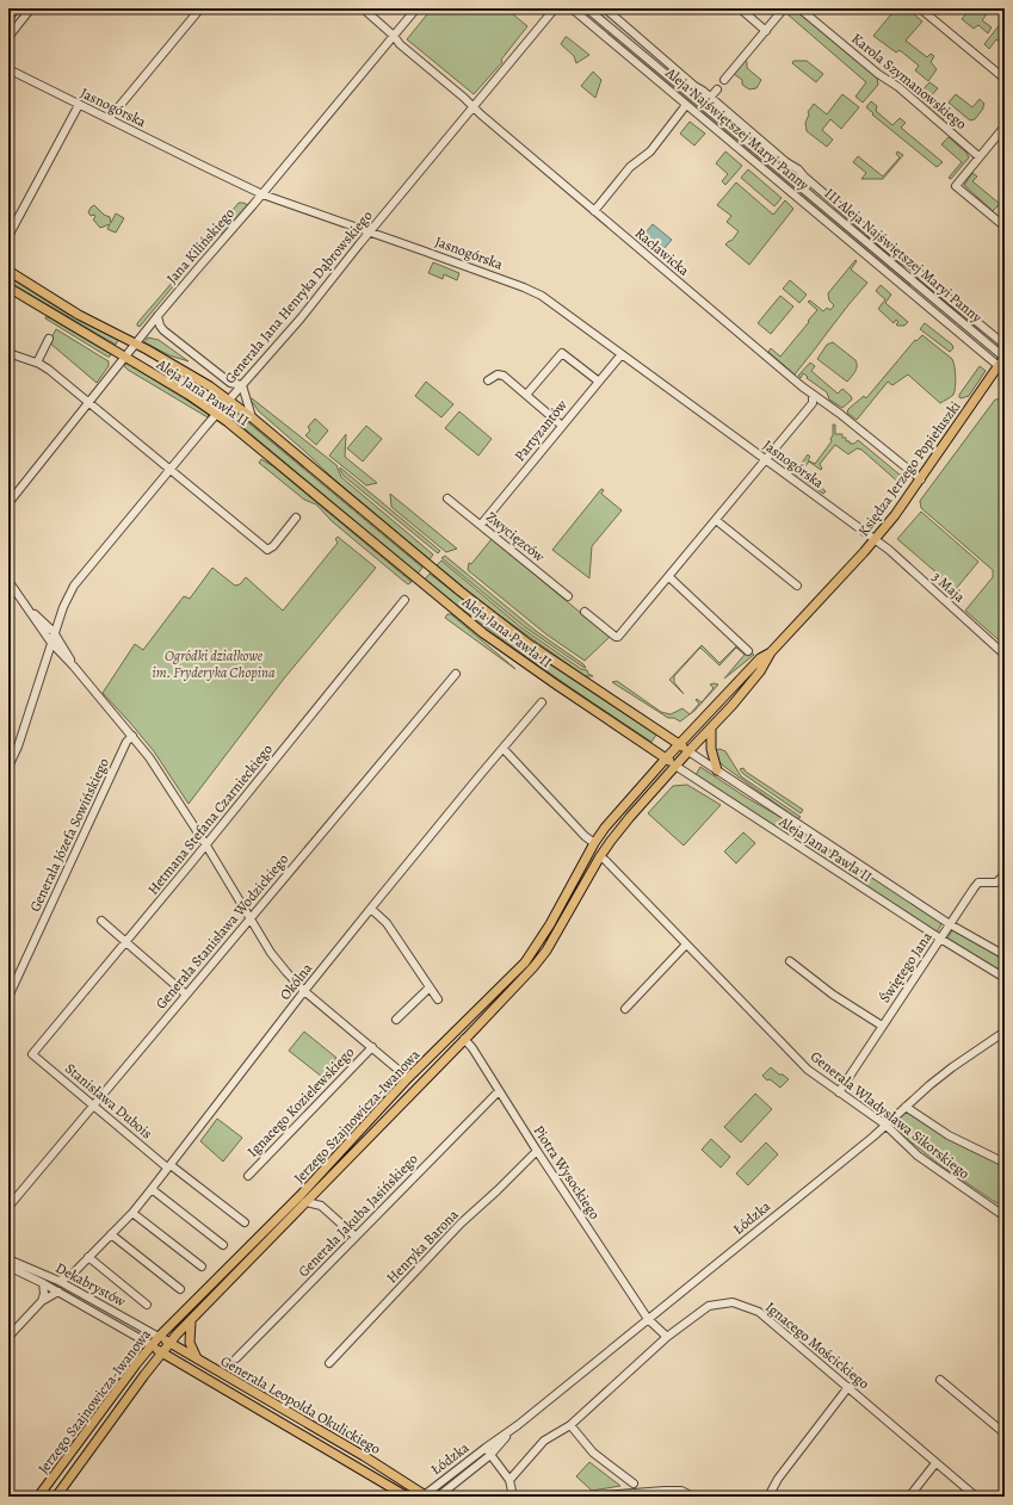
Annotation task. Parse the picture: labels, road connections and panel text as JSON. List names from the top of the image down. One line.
{"streets":{"main road":["Aleja Jana Pawła II","Księdza Jerzego Popiełuszki","Jerzego Szajnowicza-Iwanowa","Generała Leopolda Okulickiego"],"street":["Karola Szymanowskiego","Jasnogórska","Aleja Najświętszej Maryi Panny","Jana Kilińskiego","Racławicka","III Aleja Najświętszej Maryi Panny","Generała Jana Henryka Dąbrowskiego","Partyzantów","Zwycięzców","3 Maja","Hetmana Stefana Czarnieckiego","Generała Józefa Sowińskiego","Generała Stanisława Wodzickiego","Świętego Jana","Okólna","Stanisława Dubois","Ignacego Kozielewskiego","Generała Władysława Sikorskiego","Piotra Wysockiego","Generała Jakuba Jasińskiego","Łódzka","Henryka Barona","Dekabrystów","Ignacego Mościckiego"]},"crossings":[["Jasnogórska","Jana Kilińskiego"],["Jasnogórska","Generała Jana Henryka Dąbrowskiego"],["Jasnogórska","Partyzantów"],["Jasnogórska","Księdza Jerzego Popiełuszki"],["Jasnogórska","3 Maja"],["Aleja Najświętszej Maryi Panny","Księdza Jerzego Popiełuszki"],["Jana Kilińskiego","Racławicka"],["Jana Kilińskiego","Aleja Jana Pawła II"],["Racławicka","Generała Jana Henryka Dąbrowskiego"],["Racławicka","Księdza Jerzego Popiełuszki"],["III Aleja Najświętszej Maryi Panny","Księdza Jerzego Popiełuszki"],["Generała Jana Henryka Dąbrowskiego","Aleja Jana Pawła II"],["Aleja Jana Pawła II","Księdza Jerzego Popiełuszki"],["Aleja Jana Pawła II","Świętego Jana"],["Aleja Jana Pawła II","Jerzego Szajnowicza-Iwanowa"],["Partyzantów","Zwycięzców"],["Księdza Jerzego Popiełuszki","3 Maja"],["Księdza Jerzego Popiełuszki","Jerzego Szajnowicza-Iwanowa"],["Hetmana Stefana Czarnieckiego","Stanisława Dubois"],["Generała Stanisława Wodzickiego","Stanisława Dubois"],["Świętego Jana","Generała Władysława Sikorskiego"],["Okólna","Stanisława Dubois"],["Okólna","Dekabrystów"],["Generała Władysława Sikorskiego","Jerzego Szajnowicza-Iwanowa"],["Generała Władysława Sikorskiego","Łódzka"],["Jerzego Szajnowicza-Iwanowa","Piotra Wysockiego"],["Jerzego Szajnowicza-Iwanowa","Dekabrystów"],["Jerzego Szajnowicza-Iwanowa","Generała Leopolda Okulickiego"],["Piotra Wysockiego","Generała Jakuba Jasińskiego"],["Piotra Wysockiego","Łódzka"],["Piotra Wysockiego","Henryka Barona"],["Łódzka","Generała Leopolda Okulickiego"],["Dekabrystów","Generała Leopolda Okulickiego"]],"parks":["Ogródki działkowe im. Fryderyka Chopina"]}
